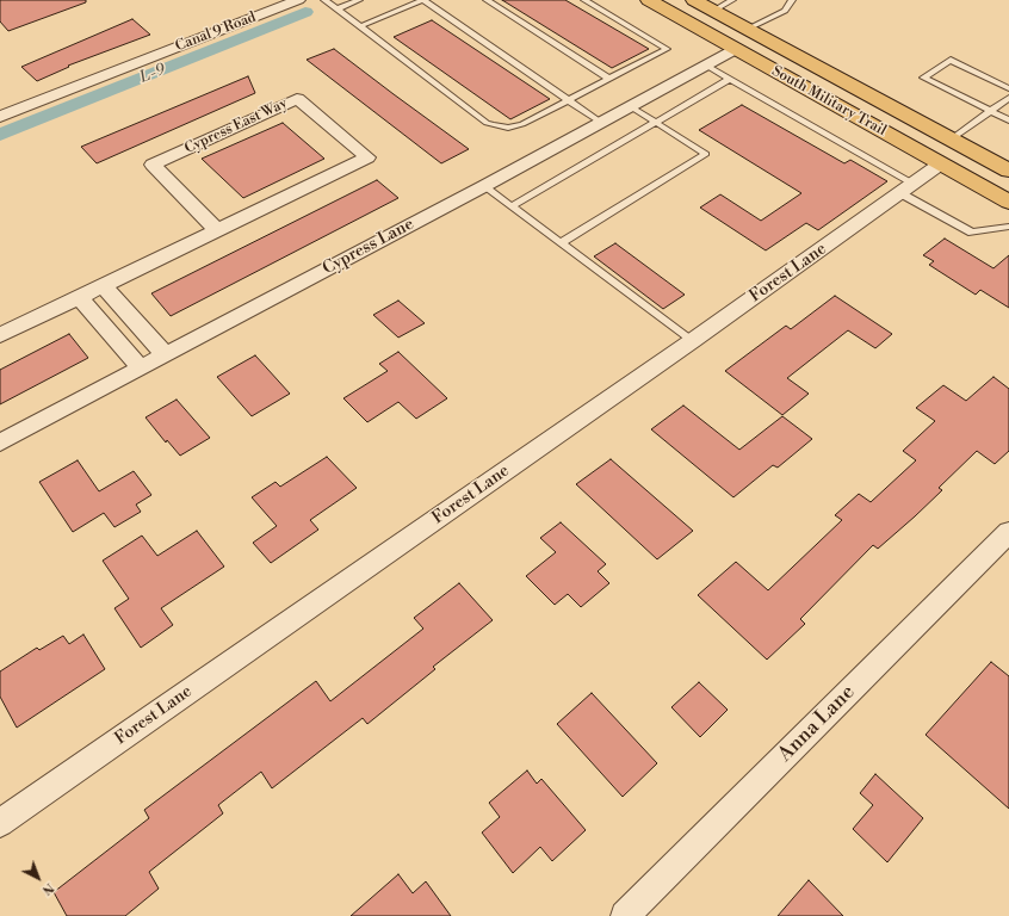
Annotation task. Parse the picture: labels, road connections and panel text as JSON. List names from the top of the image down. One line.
{"streets":{"main road":["South Military Trail"],"street":["Canal 9 Road","Cypress East Way","Cypress Lane","Forest Lane","Anna Lane"]},"crossings":[["South Military Trail","Cypress Lane"],["South Military Trail","Forest Lane"]],"water":["L-9"],"north":"bottom right"}
